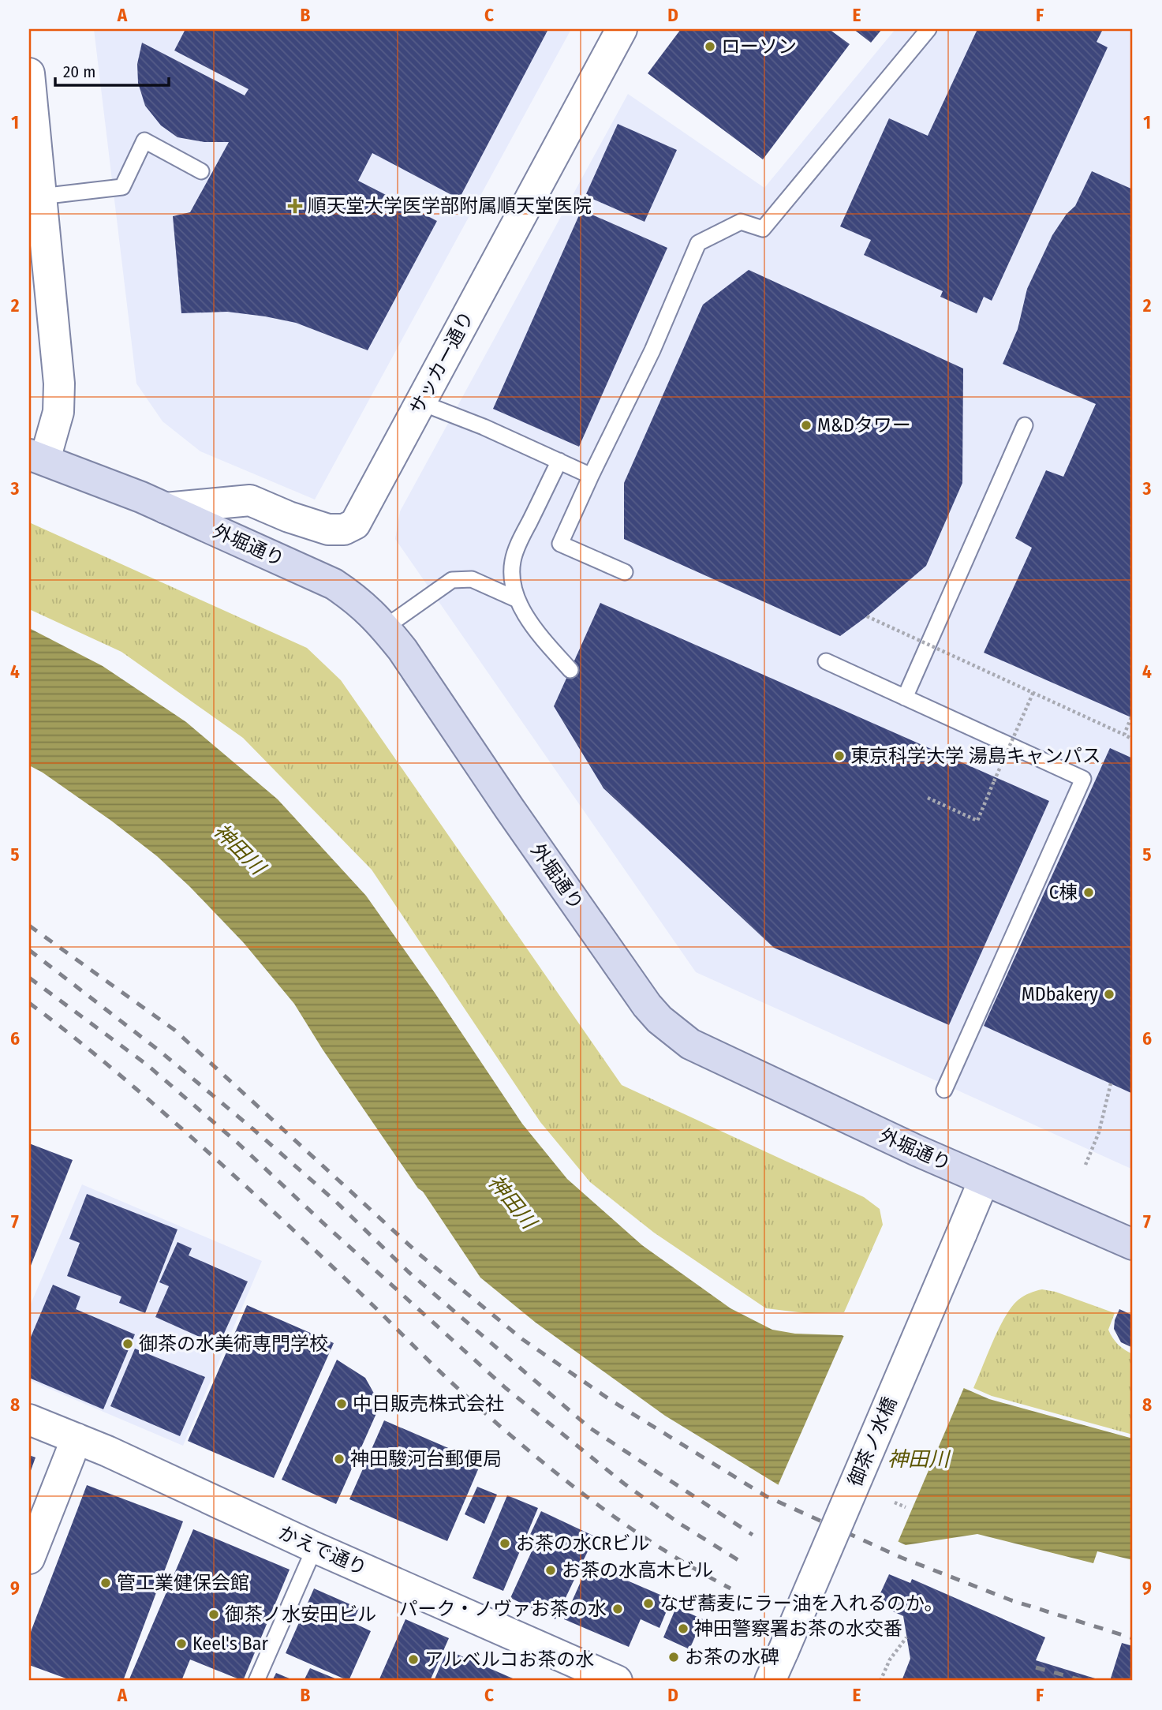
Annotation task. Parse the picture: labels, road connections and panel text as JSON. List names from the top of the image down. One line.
{"streets":{"main road":["外堀通り"],"street":["サッカー通り","御茶ノ水橋","かえで通り"]},"crossings":[["サッカー通り","外堀通り"],["外堀通り","御茶ノ水橋"]],"water":["神田川"],"places":{"other":["ローソン","M&Dタワー","東京科学大学 湯島キャンパス","C棟","MDbakery","御茶の水美術専門学校","中日販売株式会社","神田駿河台郵便局","お茶の水CRビル","お茶の水高木ビル","管工業健保会館","なぜ蕎麦にラー油を入れるのか。","パーク・ノヴァお茶の水","御茶ノ水安田ビル","神田警察署お茶の水交番","Keel's Bar","お茶の水碑","アルベルコお茶の水"],"health":["順天堂大学医学部附属順天堂医院"]},"scale_bar":"20 m","grid":{"columns":["A","B","C","D","E","F"],"rows":["1","2","3","4","5","6","7","8","9"]}}
